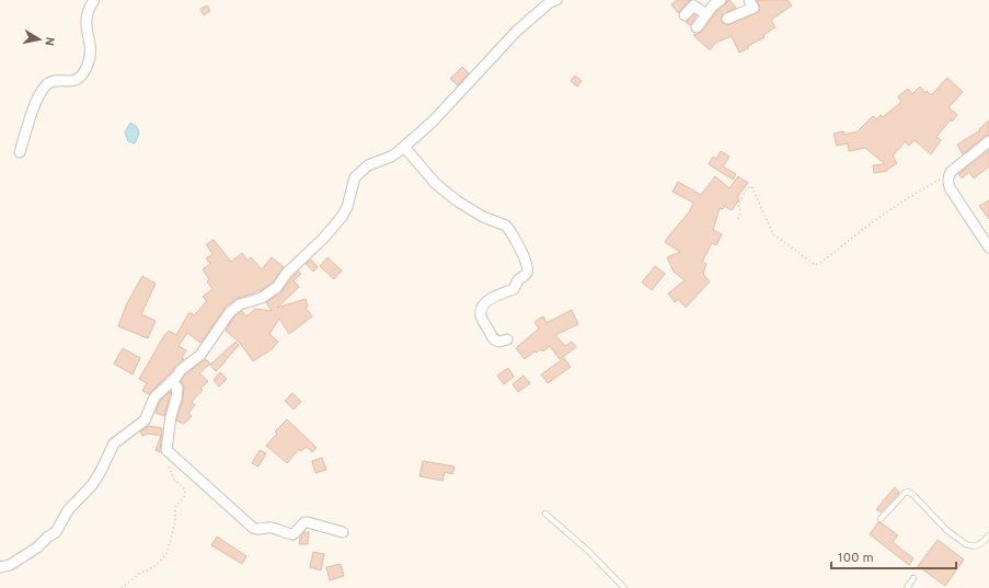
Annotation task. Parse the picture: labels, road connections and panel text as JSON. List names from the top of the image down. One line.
{"scale_bar":"100 m","north":"right"}
